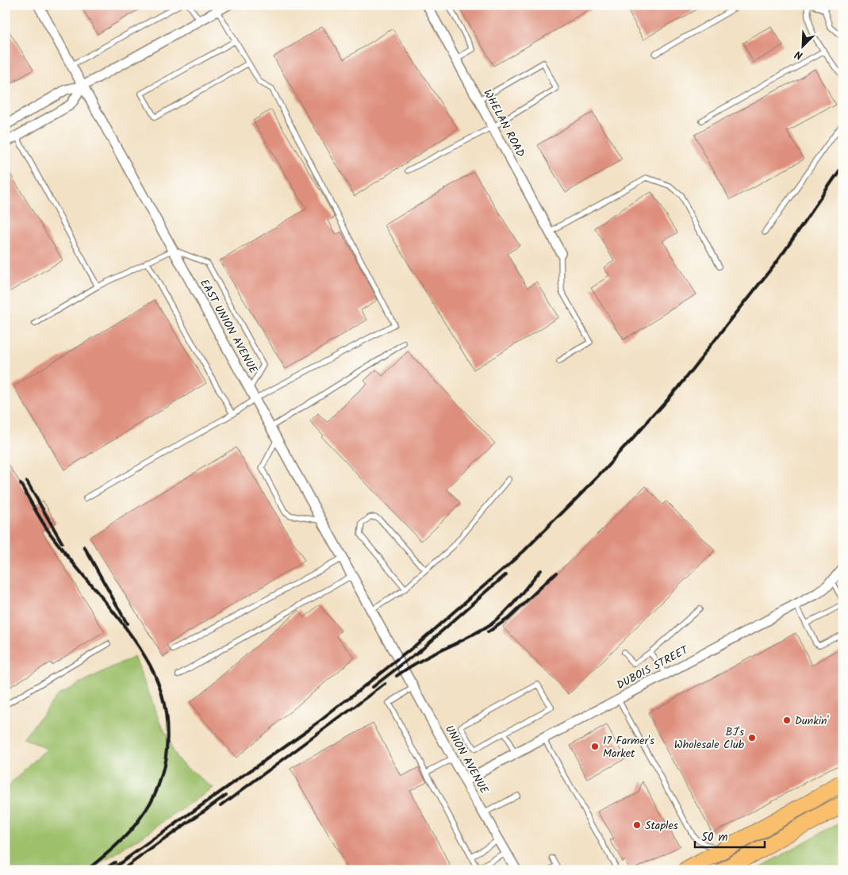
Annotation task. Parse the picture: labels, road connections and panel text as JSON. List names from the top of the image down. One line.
{"streets":{"street":["WHELAN ROAD","EAST UNION AVENUE","DUBOIS STREET","UNION AVENUE"]},"crossings":[["EAST UNION AVENUE","UNION AVENUE"],["DUBOIS STREET","UNION AVENUE"]],"places":["Dunkin'","BJ's Wholesale Club","17 Farmer's Market","Staples"],"scale_bar":"50 m","north":"bottom left"}
